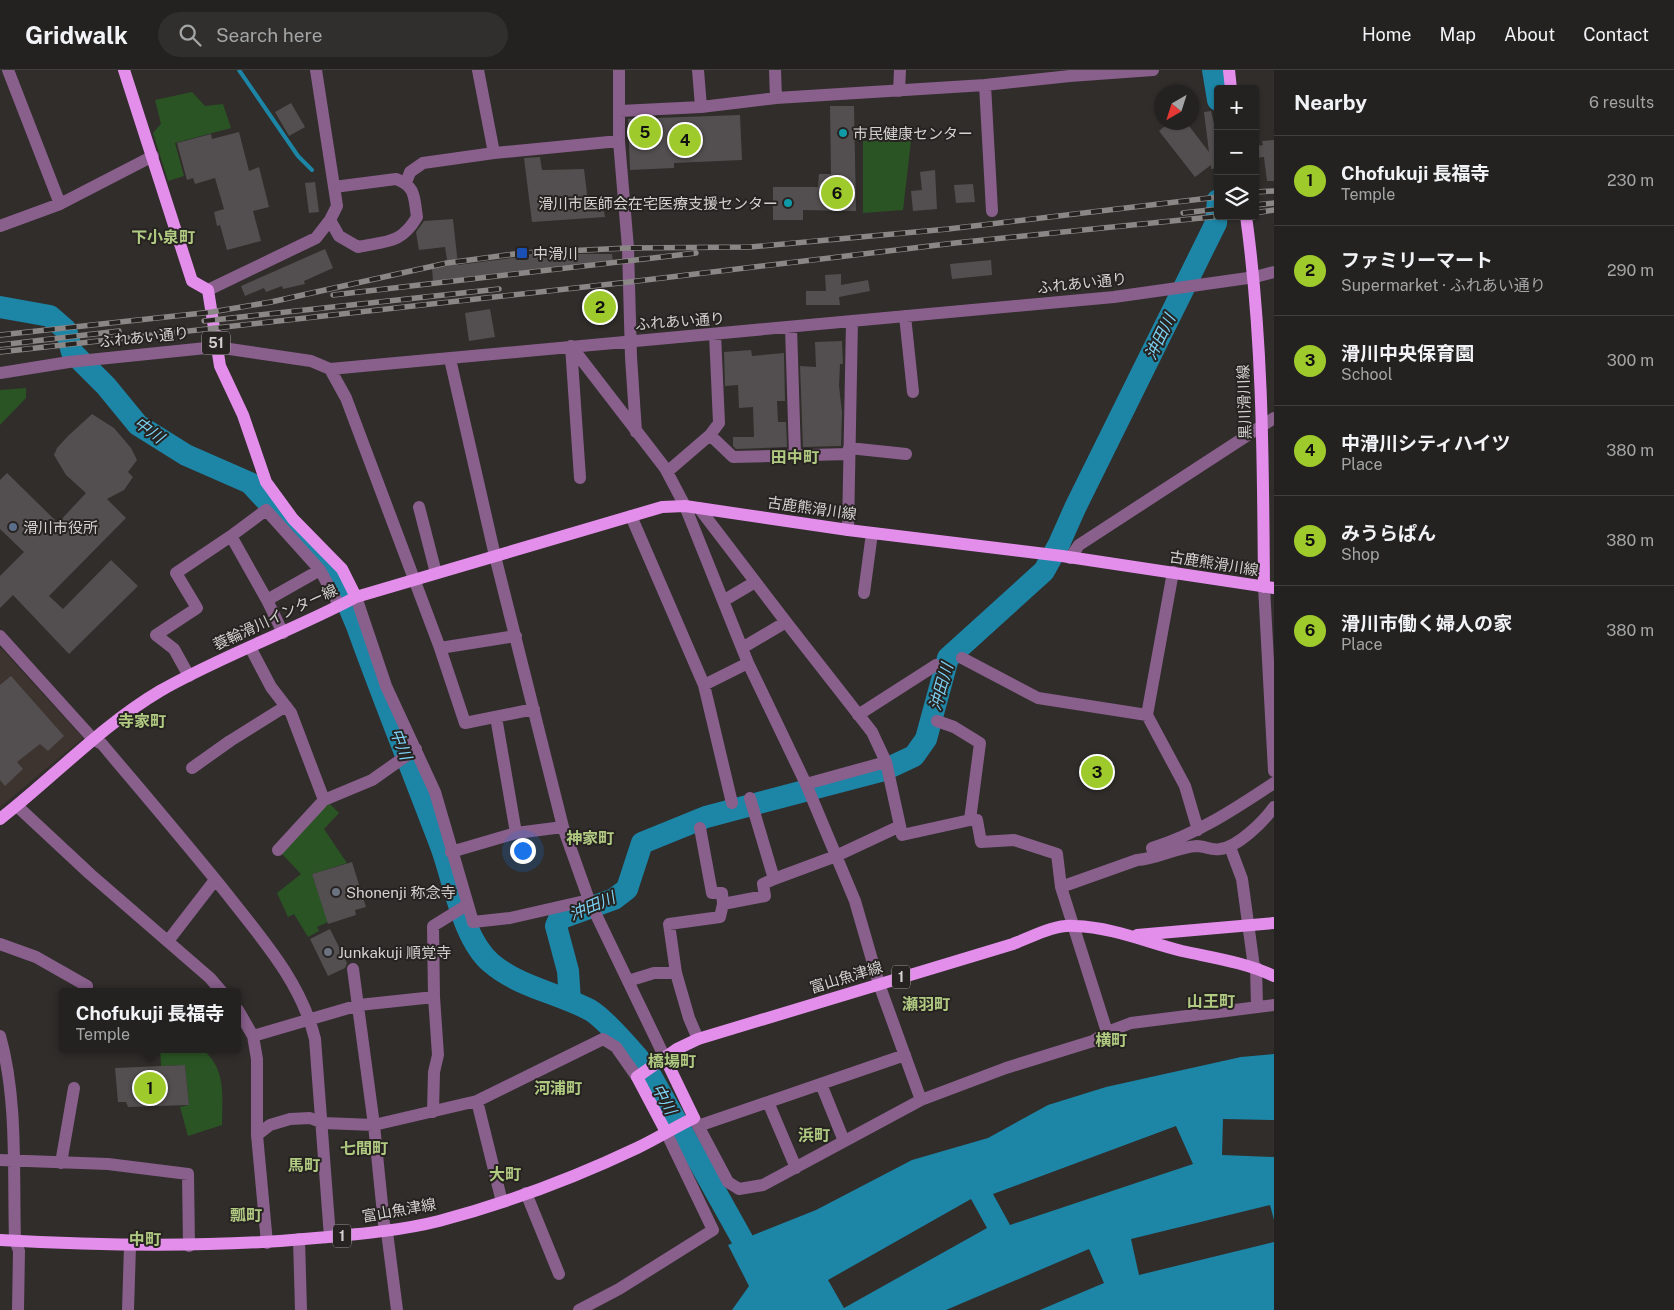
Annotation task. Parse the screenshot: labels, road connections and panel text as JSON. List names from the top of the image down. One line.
{"streets":{"main road":["51","黒川滑川線","古鹿熊滑川線","蓑輪滑川インター線","富山魚津線","1"],"street":["ふれあい通り"]},"crossings":[["ふれあい通り","黒川滑川線"],["ふれあい通り","蓑輪滑川インター線"],["黒川滑川線","古鹿熊滑川線"],["古鹿熊滑川線","蓑輪滑川インター線"]],"districts":["下小泉町","田中町","寺家町","神家町","山王町","瀬羽町","横町","橋場町","河浦町","浜町","七間町","馬町","大町","瓢町","中町"],"water":["沖田川","中川"],"places":{"other":["市民健康センター","滑川市医師会在宅医療支援センター","滑川市役所","Shonenji 称念寺","Junkakuji 順覚寺"],"transit":["中滑川"]},"north":"bottom left","page":{"header":"Gridwalk","search":"Search here","nav":["Home","Map","About","Contact"],"heading":["Nearby","6 results"],"map_buttons":["+","−"],"pins":["5","4","6","2","3","1"],"list":[{"mark":"1","name":"Chofukuji 長福寺","note":"Temple","value":"230 m"},{"mark":"2","name":"ファミリーマート","note":"Supermarket · ふれあい通り","value":"290 m"},{"mark":"3","name":"滑川中央保育園","note":"School","value":"300 m"},{"mark":"4","name":"中滑川シティハイツ","note":"Place","value":"380 m"},{"mark":"5","name":"みうらぱん","note":"Shop","value":"380 m"},{"mark":"6","name":"滑川市働く婦人の家","note":"Place","value":"380 m"}],"popup":["Chofukuji 長福寺","Temple"]}}
